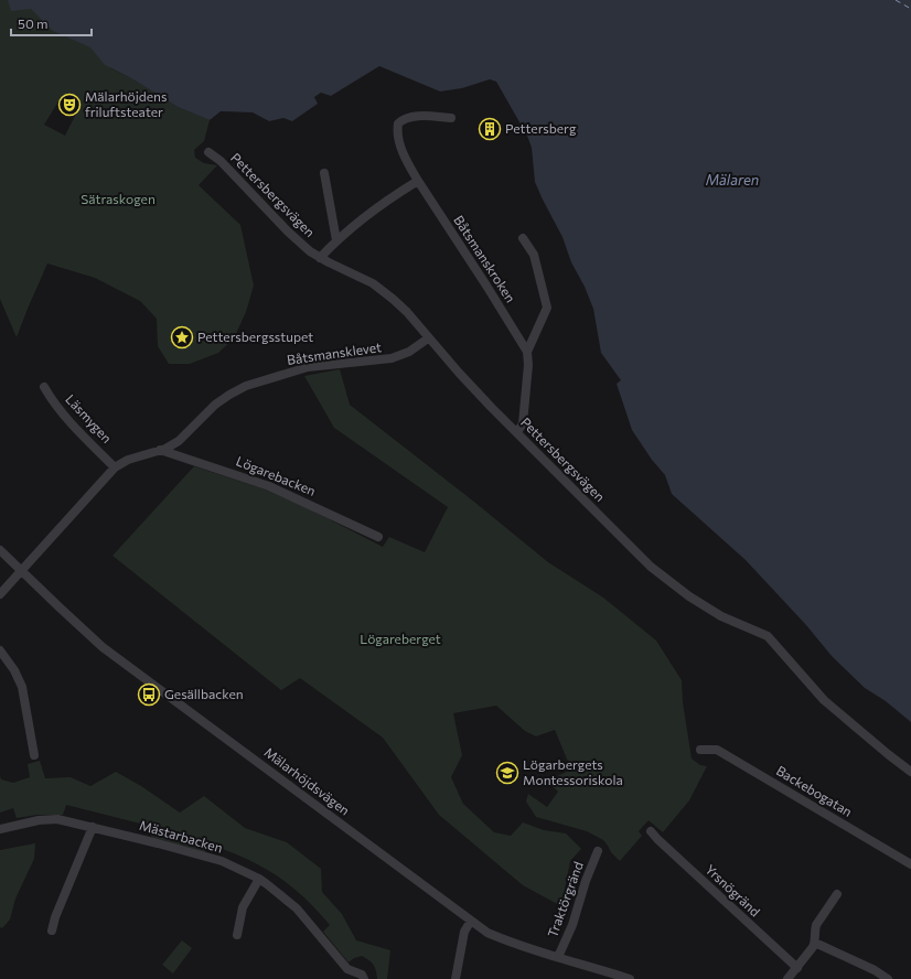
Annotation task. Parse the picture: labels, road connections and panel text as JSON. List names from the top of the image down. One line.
{"streets":{"street":["Pettersbergsvägen","Båtsmanskroken","Båtsmansklevet","Läsmygen","Lögarebacken","Mälarhöjdsvägen","Backebogatan","Mästarbacken","Yrsnögränd","Traktörgränd"]},"crossings":[["Pettersbergsvägen","Båtsmansklevet"],["Båtsmansklevet","Läsmygen"],["Båtsmansklevet","Lögarebacken"],["Båtsmansklevet","Mälarhöjdsvägen"],["Mälarhöjdsvägen","Traktörgränd"]],"water":["Mälaren"],"parks":["Sätraskogen","Lögareberget"],"places":{"theatre":["Mälarhöjdens friluftsteater"],"building":["Pettersberg"],"place":["Pettersbergsstupet"],"bus stop":["Gesällbacken"],"school or university":["Lögarbergets Montessoriskola"]},"scale_bar":"50 m"}
